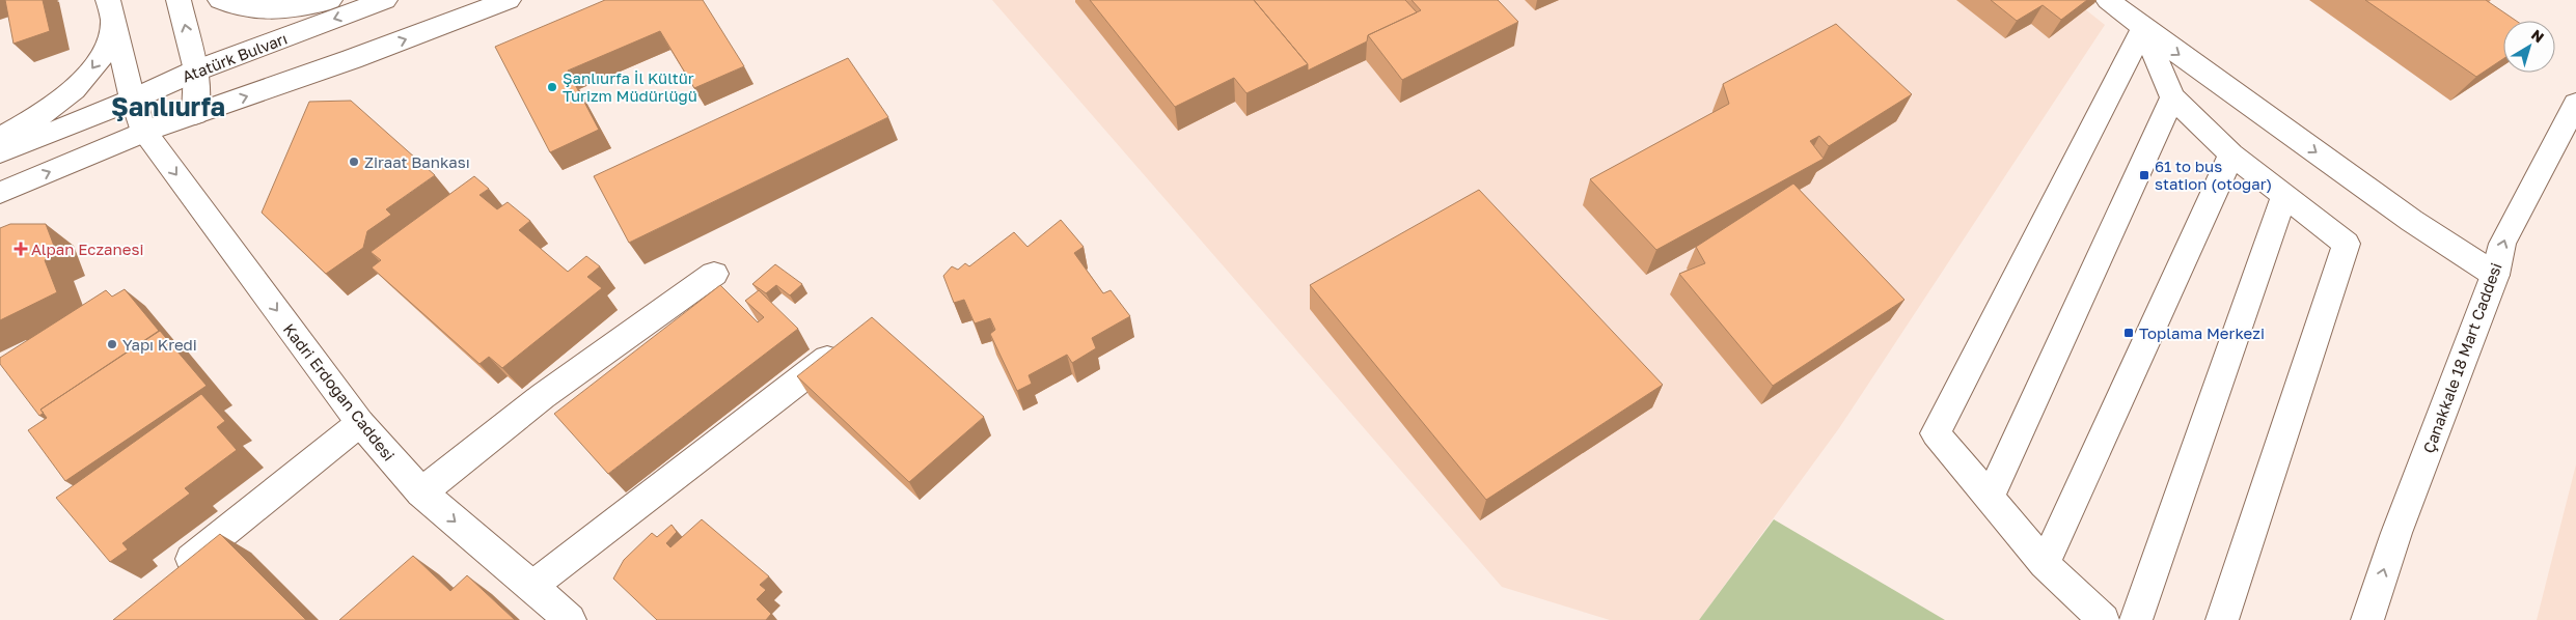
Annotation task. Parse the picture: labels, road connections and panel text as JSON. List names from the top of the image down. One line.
{"streets":{"street":["Atatürk Bulvarı","Çanakkale 18 Mart Caddesi","Kadri Erdoğan Caddesi"]},"crossings":[["Atatürk Bulvarı","Kadri Erdoğan Caddesi"]],"one_way":["Kadri Erdoğan Caddesi"],"districts":["Şanlıurfa"],"places":{"other":["Şanlıurfa İl Kültür Turizm Müdürlüğü","Ziraat Bankası","Yapı Kredi"],"transit":["61 to bus station (otogar)","Toplama Merkezi"],"health":["Alpan Eczanesi"]},"north":"top right"}
